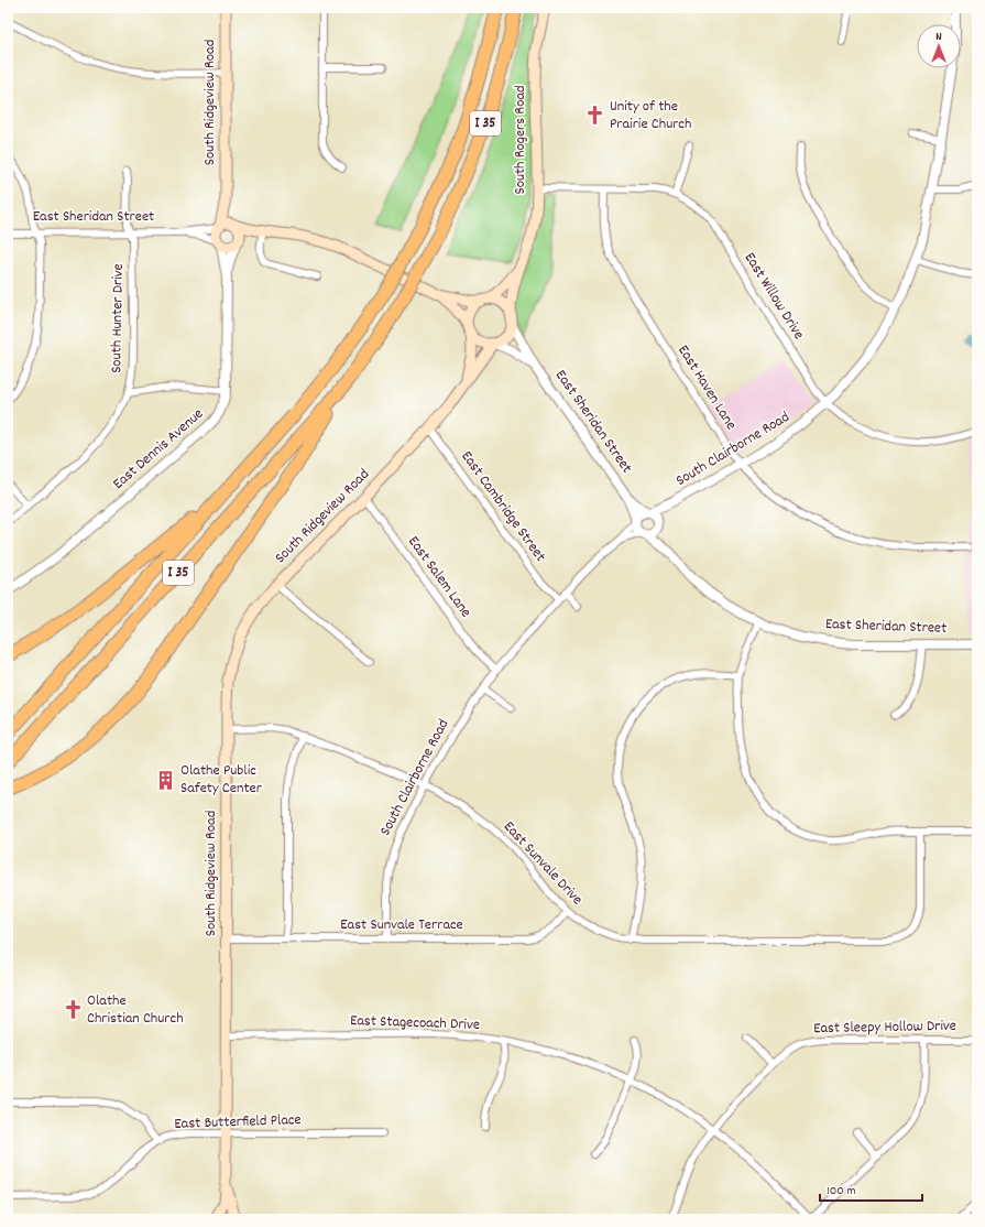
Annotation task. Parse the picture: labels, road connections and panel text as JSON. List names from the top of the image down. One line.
{"streets":{"highway":["I 35"],"main road":["South Ridgeview Road","South Rogers Road"],"street":["East Sheridan Street","East Willow Drive","South Hunter Drive","East Haven Lane","East Dennis Avenue","South Clairborne Road","East Cambridge Street","East Salem Lane","East Sunvale Drive","East Sunvale Terrace","East Stagecoach Drive","East Sleepy Hollow Drive","East Butterfield Place"]},"crossings":[["South Ridgeview Road","East Sheridan Street"],["South Ridgeview Road","East Dennis Avenue"],["South Ridgeview Road","East Cambridge Street"],["South Ridgeview Road","East Salem Lane"],["South Ridgeview Road","East Sunvale Drive"],["South Ridgeview Road","East Sunvale Terrace"],["South Ridgeview Road","East Stagecoach Drive"],["South Ridgeview Road","East Butterfield Place"],["South Rogers Road","East Willow Drive"],["East Sheridan Street","South Hunter Drive"],["East Sheridan Street","East Dennis Avenue"],["East Sheridan Street","South Clairborne Road"],["East Willow Drive","East Haven Lane"],["East Willow Drive","South Clairborne Road"],["East Haven Lane","South Clairborne Road"],["South Clairborne Road","East Cambridge Street"],["South Clairborne Road","East Salem Lane"],["South Clairborne Road","East Sunvale Drive"],["South Clairborne Road","East Sunvale Terrace"],["East Sunvale Drive","East Sunvale Terrace"],["East Stagecoach Drive","East Sleepy Hollow Drive"]],"places":{"church":["Unity of the Prairie Church","Olathe Christian Church"],"building":["Olathe Public Safety Center"]},"scale_bar":"100 m","north":"top"}
